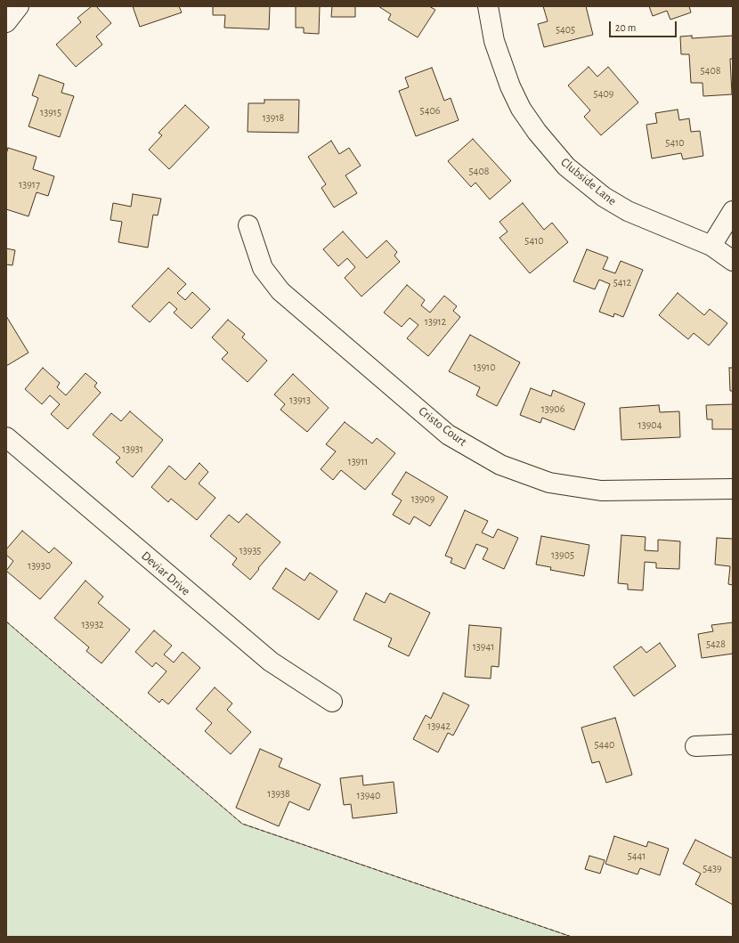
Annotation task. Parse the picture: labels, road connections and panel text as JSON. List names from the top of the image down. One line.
{"streets":{"street":["Clubside Lane","Cristo Court","Deviar Drive"]},"house_numbers":["5405","5408","5409","5406","13915","13918","5410","5408","13917","5410","5412","13912","13910","13913","13906","13904","13931","13911","13909","13935","13905","13930","13932","5428","13941","13942","5440","13938","13940","5441","5439"],"scale_bar":"20 m"}
